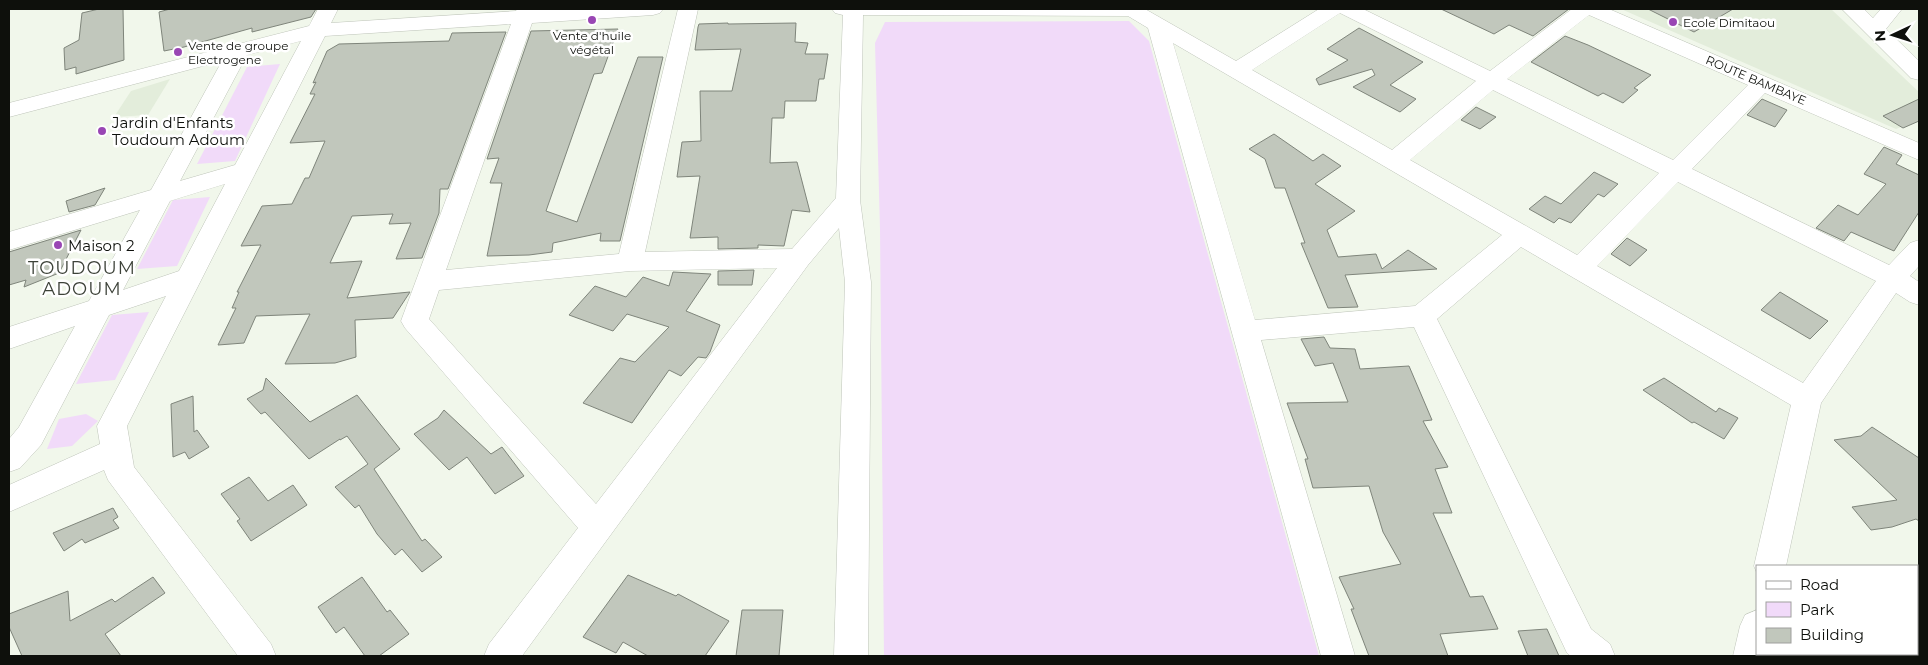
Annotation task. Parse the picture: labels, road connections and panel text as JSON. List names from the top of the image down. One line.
{"streets":{"street":["ROUTE BAMBAYE"]},"districts":["TOUDOUM ADOUM"],"places":["Vente d'huile végétal","Ecole Dimitaou","Vente de groupe Electrogene","Jardin d'Enfants Toudoum Adoum","Maison 2"],"legend":["Road","Park","Building"],"north":"left"}
